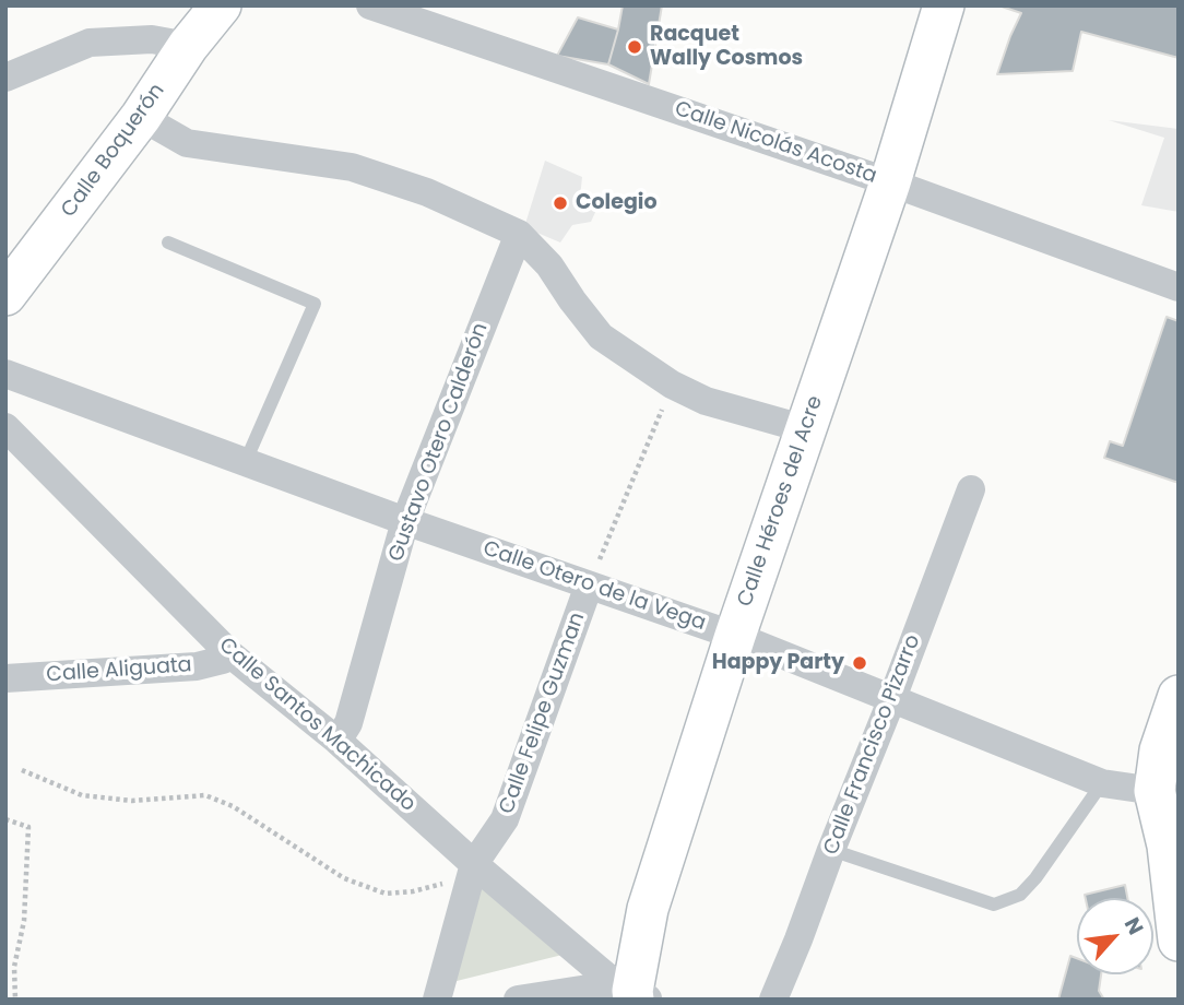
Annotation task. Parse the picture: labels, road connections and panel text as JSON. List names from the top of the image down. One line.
{"streets":{"main road":["Calle Boquerón","Calle Héroes del Acre"],"street":["Calle Nicolás Acosta","Gustavo Otero Calderón","Calle Otero de la Vega","Calle Aliguata","Calle Felipe Guzman","Calle Santos Machicado","Calle Francisco Pizarro"]},"crossings":[["Calle Nicolás Acosta","Calle Héroes del Acre"],["Gustavo Otero Calderón","Calle Otero de la Vega"],["Gustavo Otero Calderón","Calle Santos Machicado"],["Calle Héroes del Acre","Calle Otero de la Vega"],["Calle Héroes del Acre","Calle Santos Machicado"],["Calle Otero de la Vega","Calle Felipe Guzman"],["Calle Otero de la Vega","Calle Francisco Pizarro"],["Calle Aliguata","Calle Santos Machicado"],["Calle Felipe Guzman","Calle Santos Machicado"]],"places":["Racquet Wally Cosmos","Colegio","Happy Party"],"north":"top right"}
